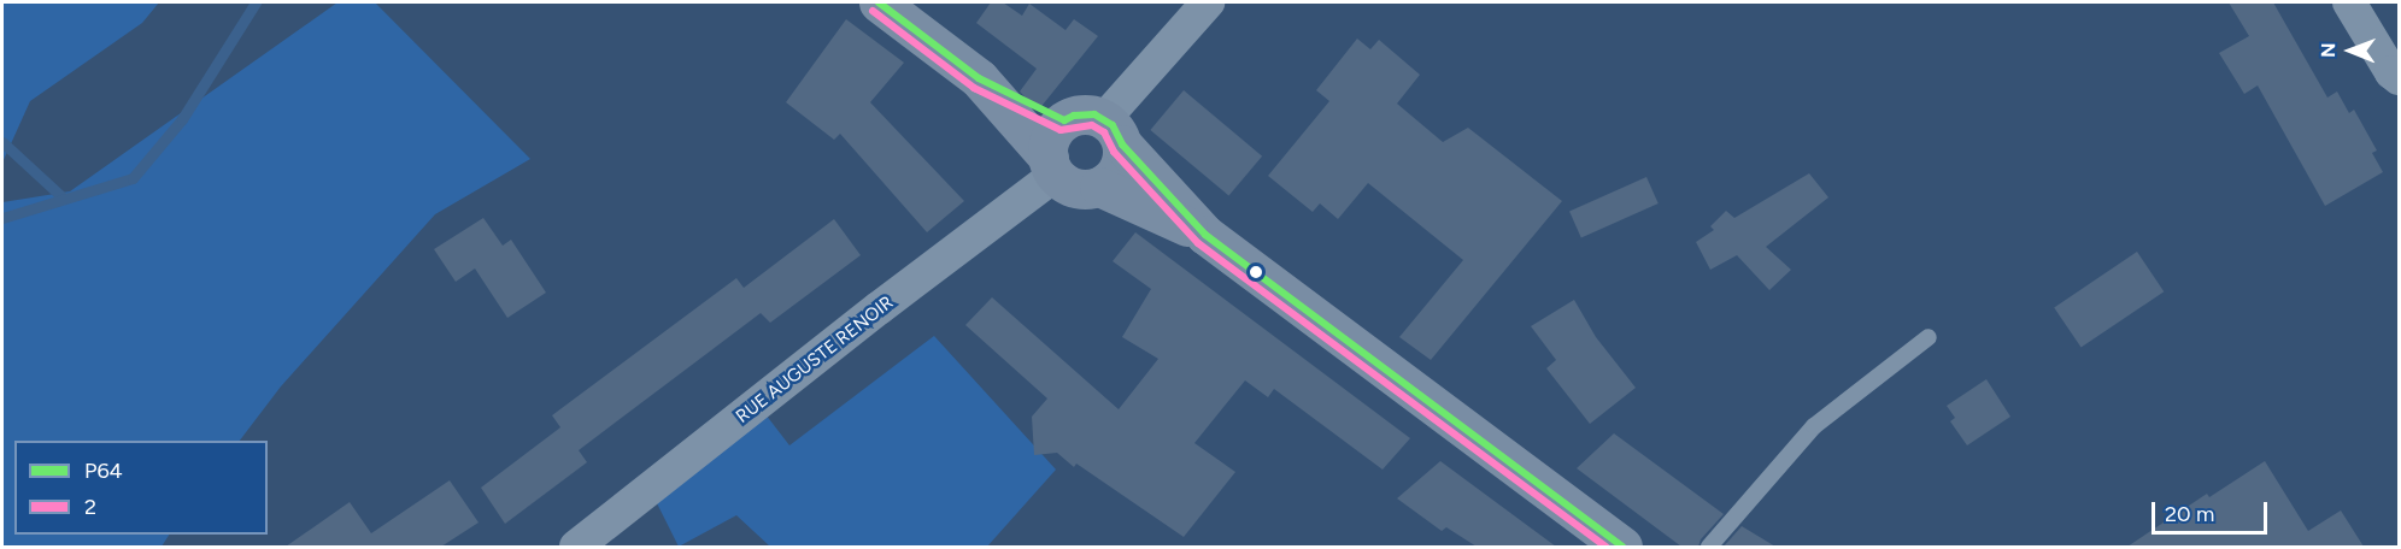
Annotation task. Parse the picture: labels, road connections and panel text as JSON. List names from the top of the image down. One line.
{"streets":{"street":["RUE AUGUSTE RENOIR"]},"lines":["transit line P64","transit line 2"],"legend":["P64","2"],"scale_bar":"20 m","north":"left"}
